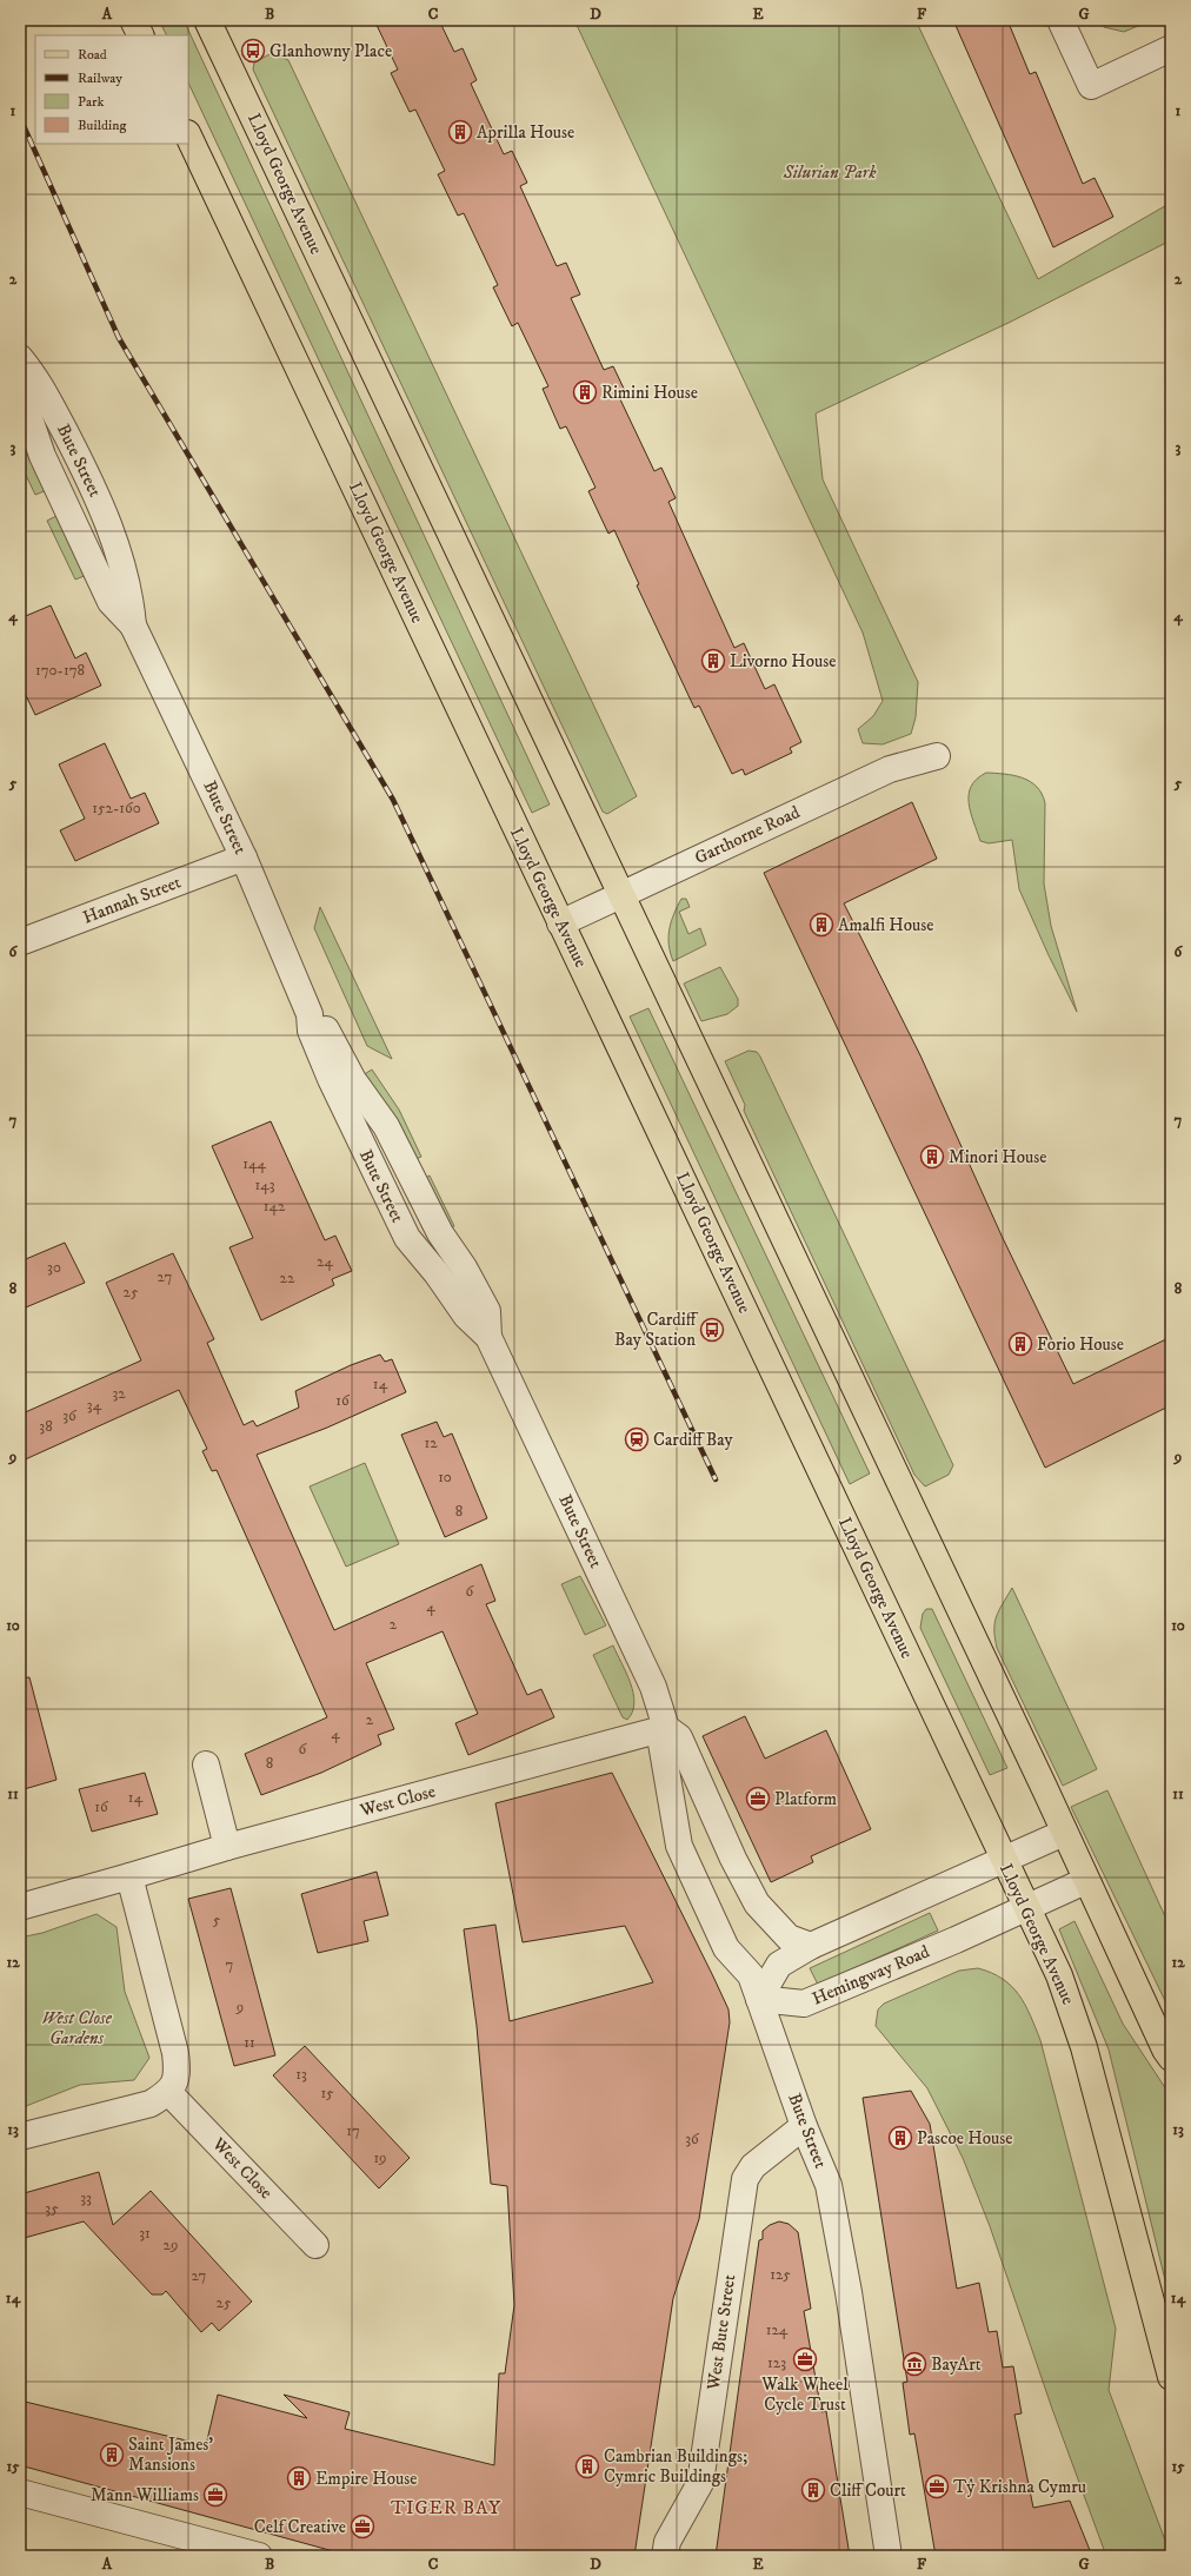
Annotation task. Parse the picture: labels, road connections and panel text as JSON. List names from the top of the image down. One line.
{"streets":{"main road":["Lloyd George Avenue"],"street":["Bute Street","Garthorne Road","Hannah Street","West Close","Hemingway Road","West Bute Street"]},"crossings":[["Lloyd George Avenue","Garthorne Road"],["Lloyd George Avenue","Hemingway Road"],["Bute Street","Hannah Street"],["Bute Street","West Close"],["Bute Street","Hemingway Road"],["Bute Street","West Bute Street"]],"districts":["TIGER BAY"],"parks":["Silurian Park","West Close Gardens"],"places":{"bus stop":["Glanhowny Place","Cardiff Bay Station"],"building":["Aprilla House","Rimini House","Livorno House","Amalfi House","Minori House","Forio House","Pascoe House","Saint James' Mansions","Cambrian Buildings; Cymric Buildings","Empire House","Cliff Court"],"station":["Cardiff Bay"],"office":["Platform","Walk Wheel Cycle Trust","Tŷ Krishna Cymru","Mann Williams","Celf Creative"],"museum":["BayArt"]},"house_numbers":["170-178","152-160","144","143","142","24","30","27","22","25","14","32","16","34","36","38","12","10","8","6","4","2","2","4","6","8","14","16","5","7","9","11","13","15","17","36","19","33","35","31","29","125","27","25","124","123"],"legend":["Road","Railway","Park","Building"],"grid":{"columns":["A","B","C","D","E","F","G"],"rows":["1","2","3","4","5","6","7","8","9","10","11","12","13","14","15"]}}
